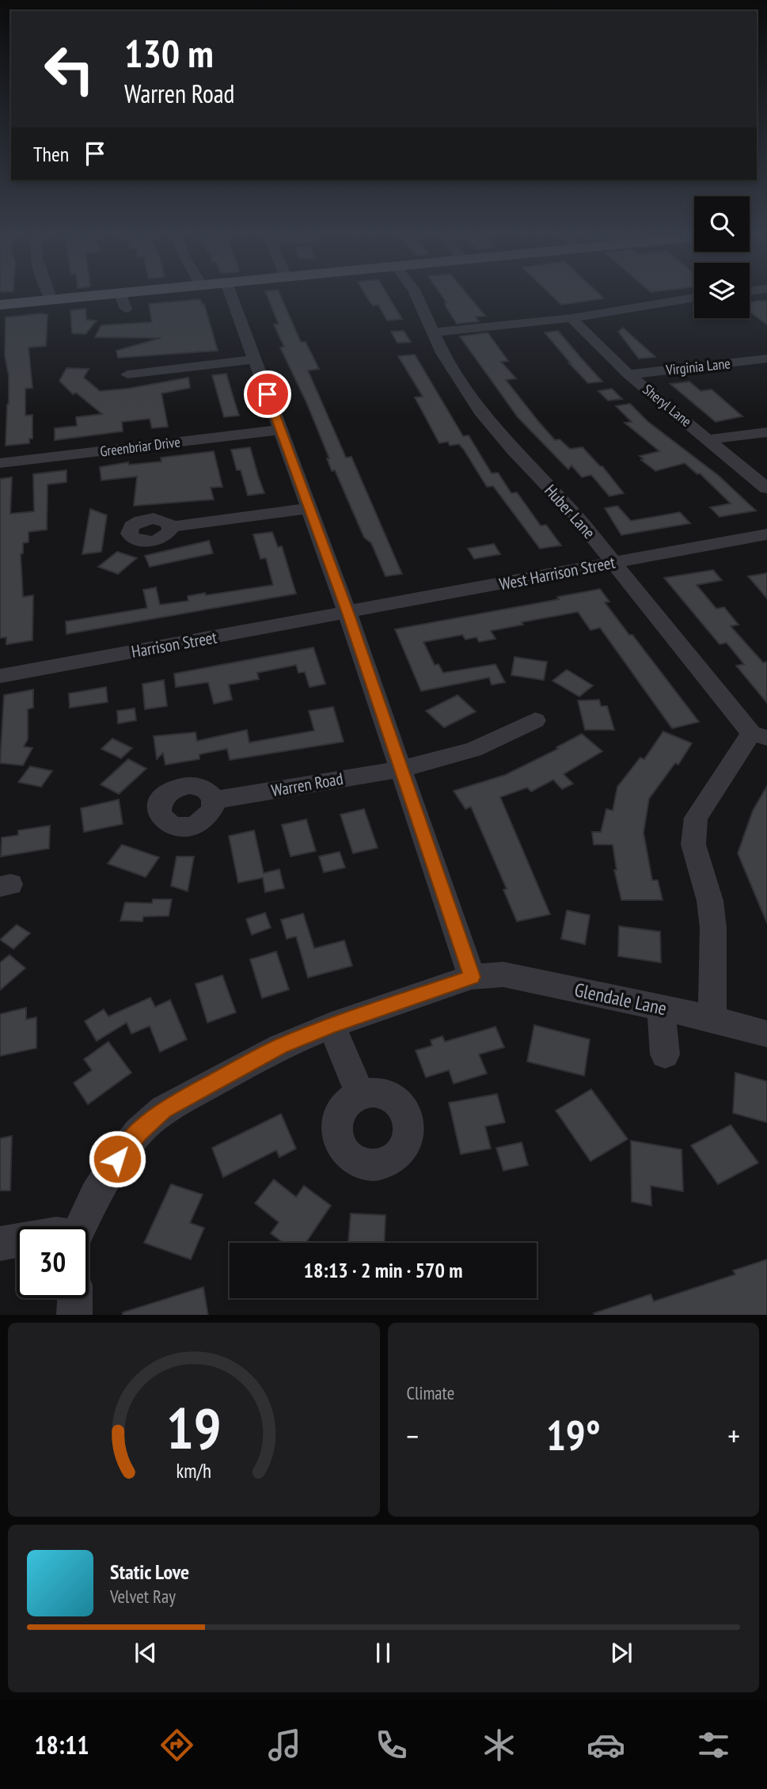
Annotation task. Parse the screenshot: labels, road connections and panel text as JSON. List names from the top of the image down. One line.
{"streets":{"street":["Virginia Lane","Sheryl Lane","Greenbriar Drive","Huber Lane","West Harrison Street","Harrison Street","Warren Road","Glendale Lane"]},"crossings":[["Virginia Lane","Sheryl Lane"],["Huber Lane","West Harrison Street"],["West Harrison Street","Harrison Street"]],"page":{"turn":["130 m","Warren Road"],"then":"Then","limit":"30","trip":"18:13 · 2 min · 570 m","tile":"Climate","heat":["−","19°","+"],"song":["Static Love","Velvet Ray"],"tabs":"18:11","gauge":["19","km/h"]}}
